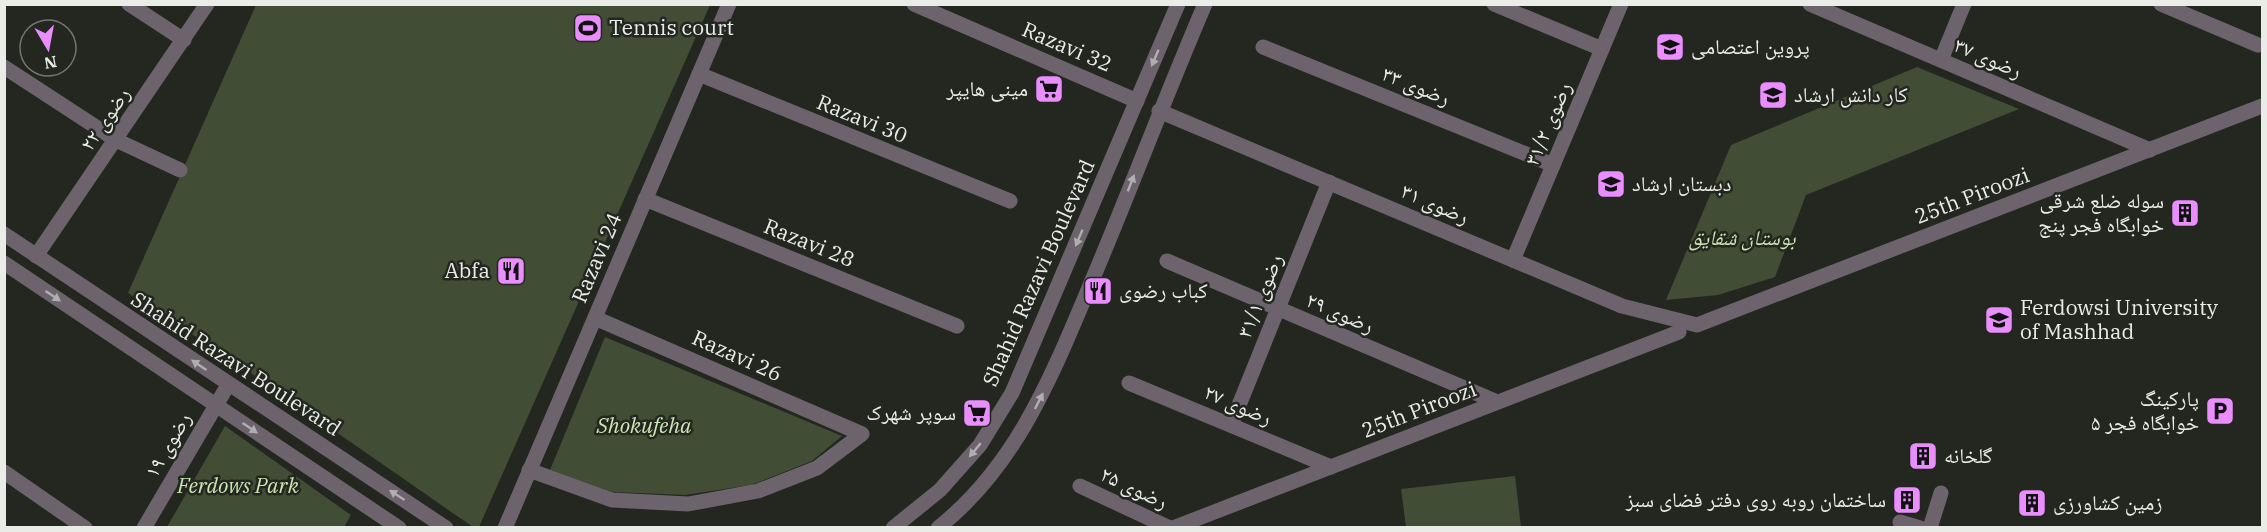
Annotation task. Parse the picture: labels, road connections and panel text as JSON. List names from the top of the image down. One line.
{"streets":{"street":["Razavi 32","رضوی ۳۷","رضوی ۳۳","رضوی ۲۲","Razavi 30","رضوی ۳۱/۲","25th Piroozi","رضوی ۳۱","Razavi 28","Razavi 24","Shahid Razavi Boulevard","رضوی ۳۱/۱","رضوی ۲۹","Razavi 26","رضوی ۲۷","رضوی ۱۹","رضوی ۲۵"]},"crossings":[["Razavi 32","رضوی ۳۱"],["Razavi 32","Shahid Razavi Boulevard"],["رضوی ۳۷","25th Piroozi"],["رضوی ۳۳","رضوی ۳۱/۲"],["رضوی ۲۲","Shahid Razavi Boulevard"],["Razavi 30","Razavi 24"],["رضوی ۳۱/۲","رضوی ۳۱"],["25th Piroozi","رضوی ۳۱"],["25th Piroozi","رضوی ۲۹"],["25th Piroozi","رضوی ۲۷"],["25th Piroozi","رضوی ۲۵"],["رضوی ۳۱","رضوی ۳۱/۱"],["Razavi 28","Razavi 24"],["Razavi 24","Razavi 26"],["Shahid Razavi Boulevard","رضوی ۱۹"],["رضوی ۳۱/۱","رضوی ۲۹"],["رضوی ۳۱/۱","رضوی ۲۷"]],"parks":["بوستان شقایق","Shokufeha","Ferdows Park"],"places":{"sports":["Tennis court"],"school or university":["پروین اعتصامی","کار دانش ارشاد","دبستان ارشاد","Ferdowsi University of Mashhad"],"supermarket":["مینی هایپر","سوپر شهرک"],"building":["سوله ضلع شرقی خوابگاه فجر پنج","گلخانه","ساختمان روبه روی دفتر فضای سبز","زمین کشاورزی"],"restaurant":["Abfa","کباب رضوی"],"parking":["پارکینگ خوابگاه فجر ۵"]},"north":"bottom"}
